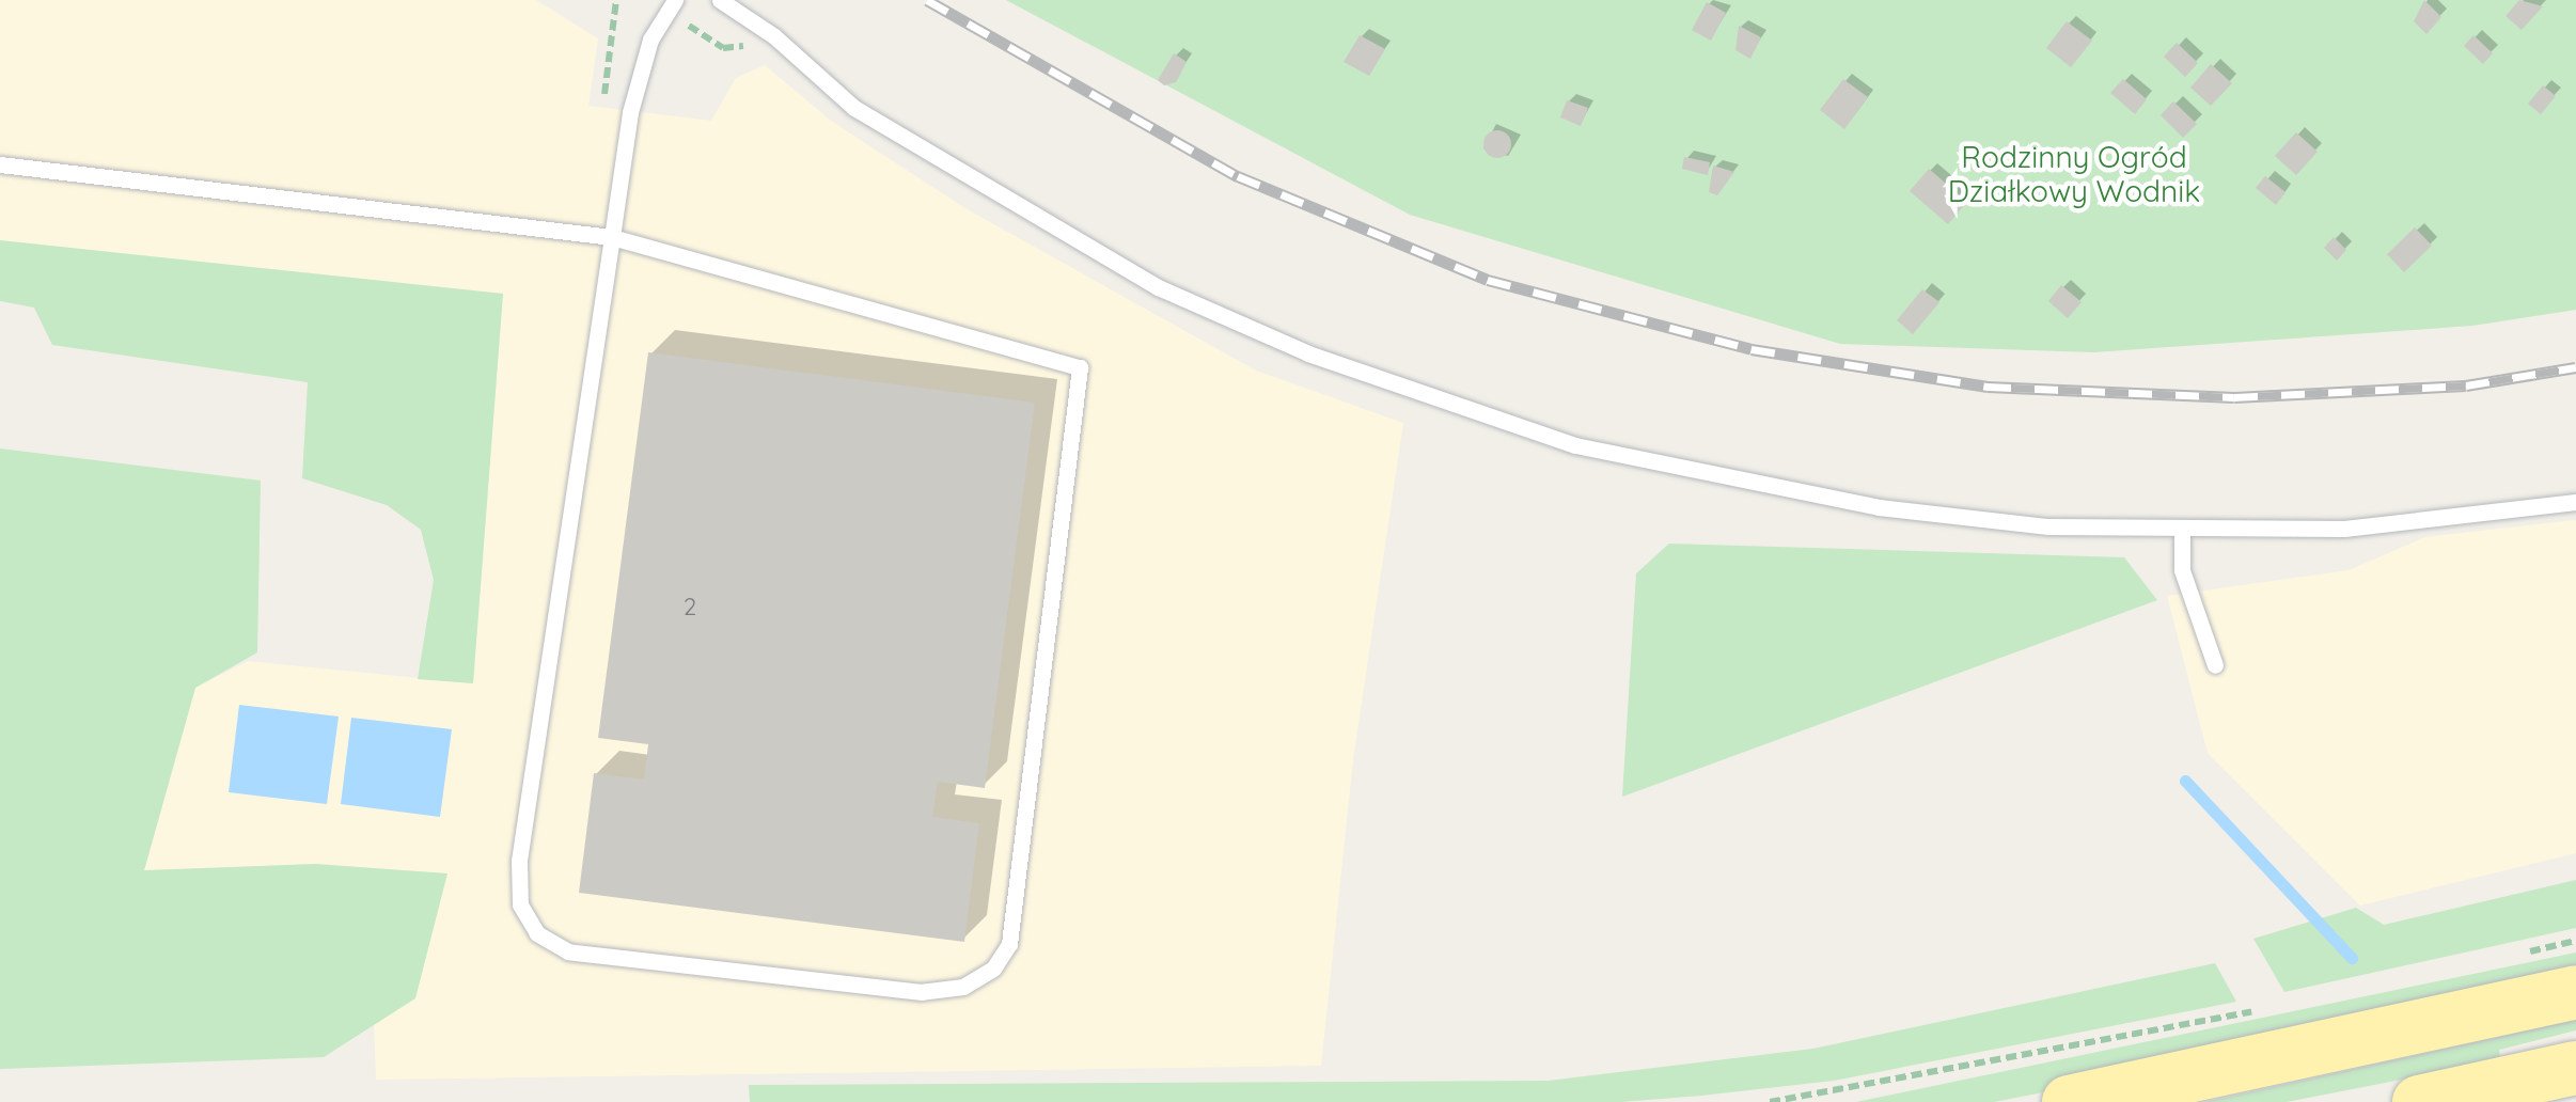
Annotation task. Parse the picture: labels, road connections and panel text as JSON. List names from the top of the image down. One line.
{"parks":["Rodzinny Ogród Działkowy Wodnik"],"house_numbers":["2"]}
